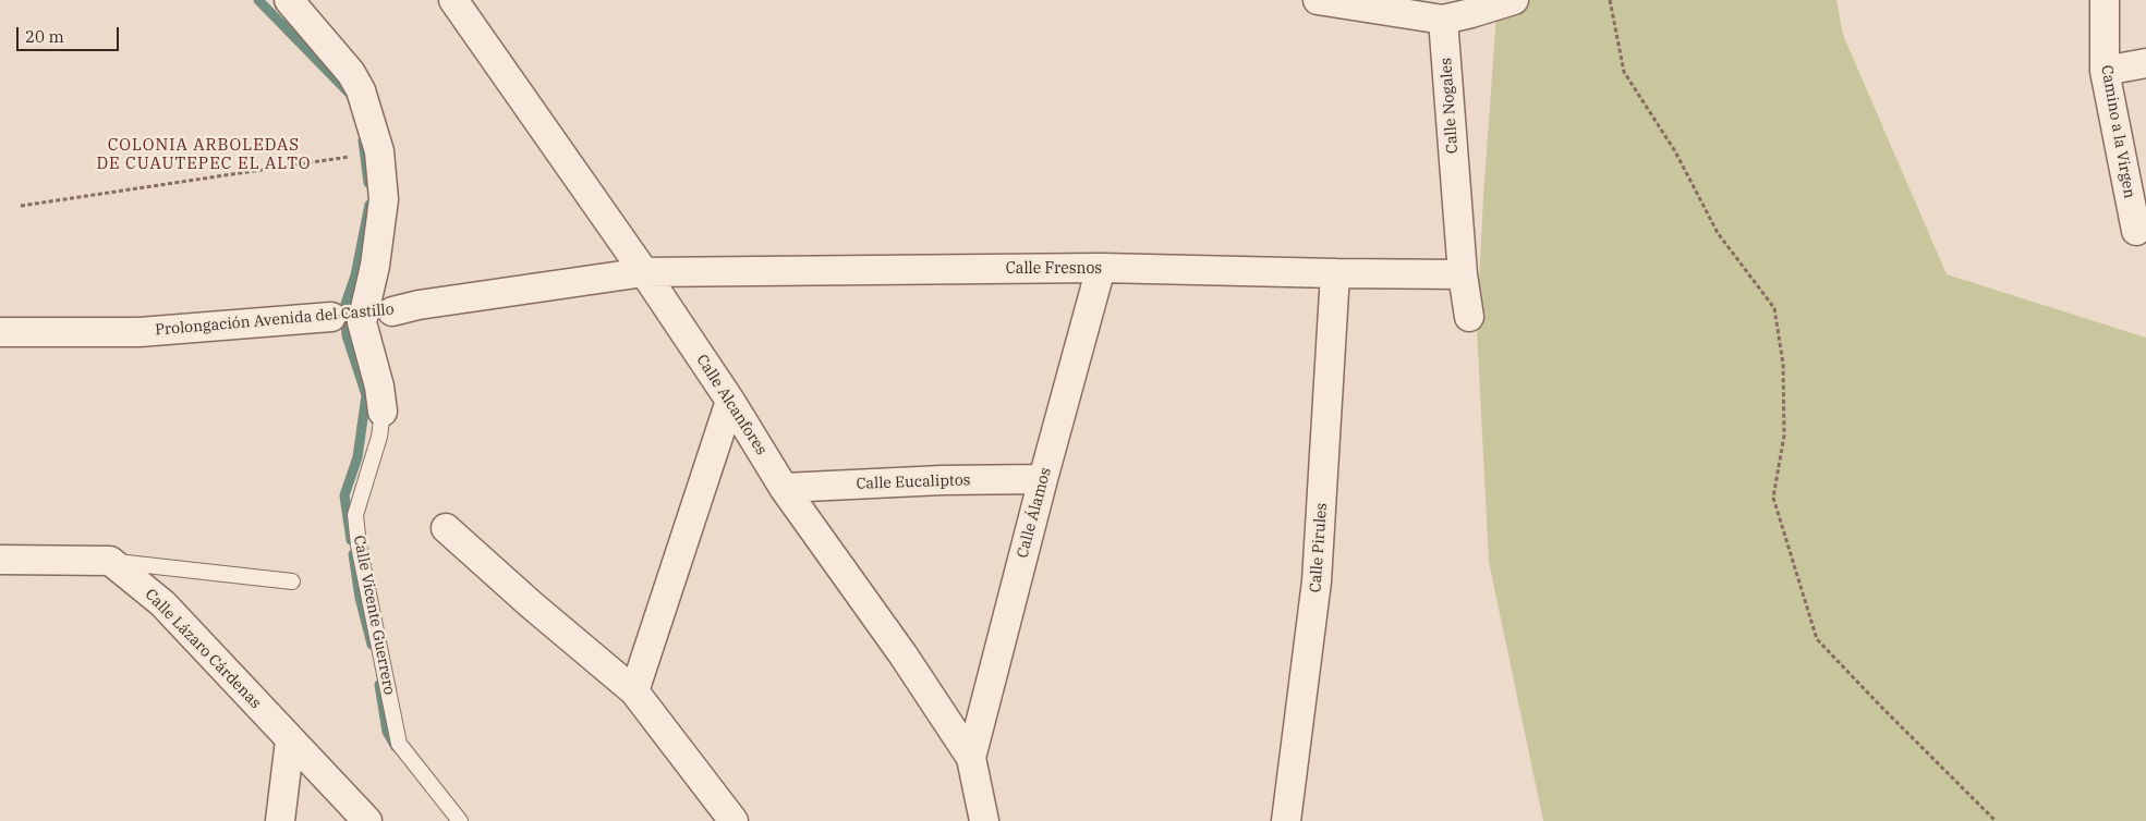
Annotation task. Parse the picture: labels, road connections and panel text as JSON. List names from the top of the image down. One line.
{"streets":{"street":["Calle Nogales","Camino a la Virgen","Calle Fresnos","Prolongación Avenida del Castillo","Calle Alcanfores","Calle Eucaliptos","Calle Álamos","Calle Pirules","Calle Vicente Guerrero","Calle Lázaro Cárdenas"]},"crossings":[["Calle Nogales","Calle Fresnos"],["Calle Fresnos","Prolongación Avenida del Castillo"],["Calle Fresnos","Calle Alcanfores"],["Calle Fresnos","Calle Álamos"],["Calle Fresnos","Calle Pirules"],["Prolongación Avenida del Castillo","Calle Alcanfores"],["Calle Alcanfores","Calle Eucaliptos"],["Calle Alcanfores","Calle Álamos"],["Calle Eucaliptos","Calle Álamos"]],"districts":["COLONIA ARBOLEDAS DE CUAUTEPEC EL ALTO"],"scale_bar":"20 m"}
